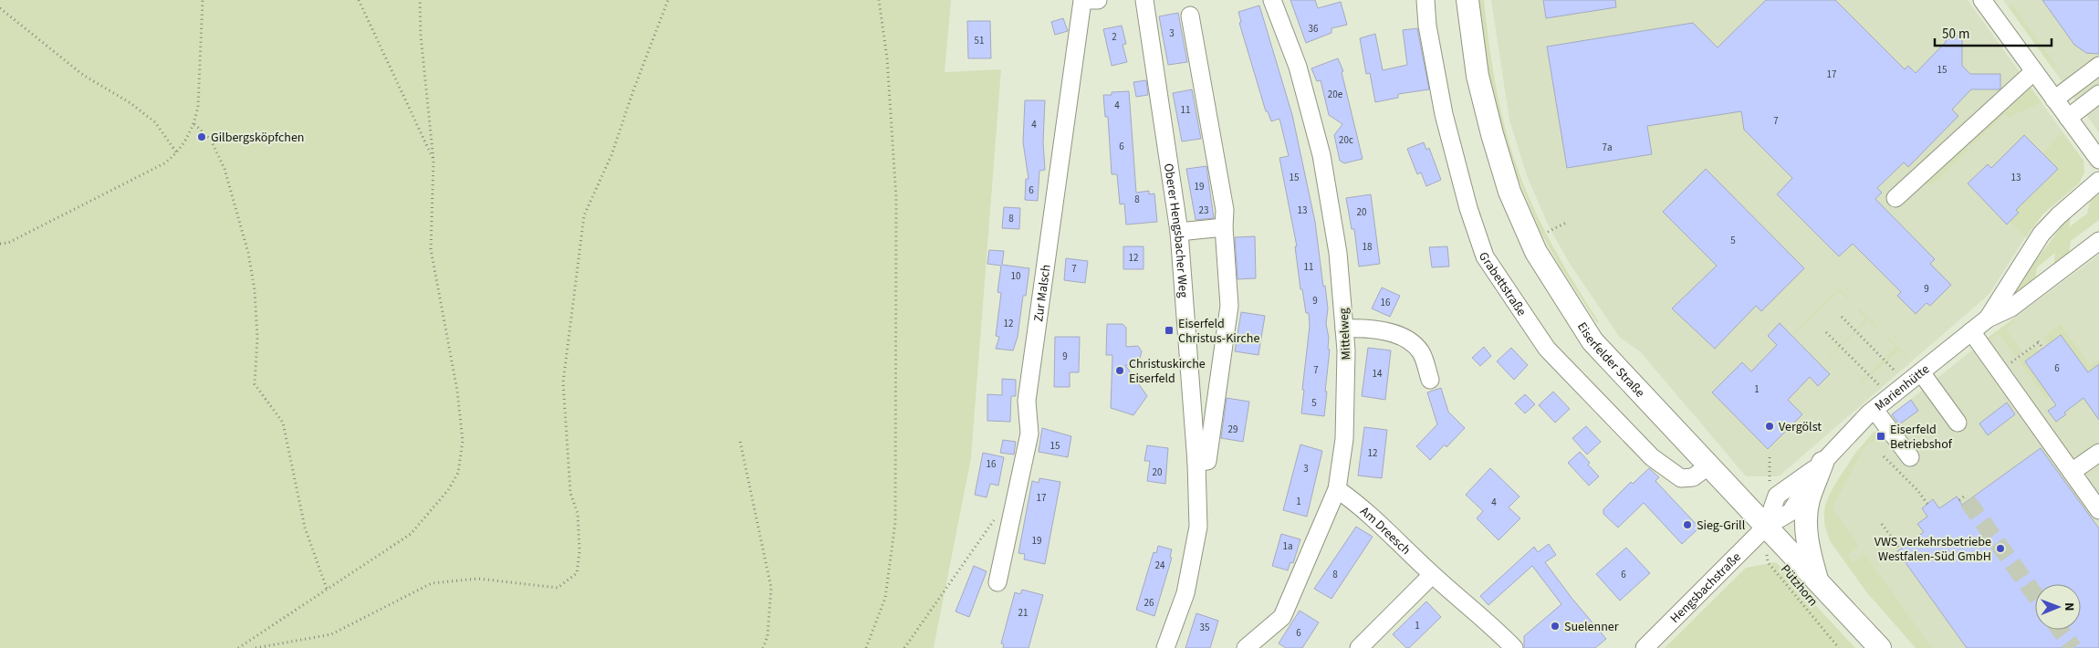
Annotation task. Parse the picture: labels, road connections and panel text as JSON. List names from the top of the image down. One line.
{"streets":{"main road":["Eiserfelder Straße"],"street":["Oberer Hengsbacher Weg","Grabettstraße","Zur Malsch","Mittelweg","Marienhütte","Am Dreesch","Hengsbachstraße"],"path":["Pützhorn"]},"crossings":[["Grabettstraße","Eiserfelder Straße"],["Mittelweg","Am Dreesch"],["Eiserfelder Straße","Marienhütte"],["Eiserfelder Straße","Pützhorn"],["Eiserfelder Straße","Hengsbachstraße"],["Marienhütte","Pützhorn"],["Marienhütte","Hengsbachstraße"],["Pützhorn","Hengsbachstraße"]],"places":{"other":["Gilbergsköpfchen","Christuskirche Eiserfeld","Vergölst","Sieg-Grill","VWS Verkehrsbetriebe Westfalen-Süd GmbH","Suelenner"],"transit":["Eiserfeld Christus-Kirche","Eiserfeld Betriebshof"]},"house_numbers":["36","3","2","51","15","17","20e","4","11","7","4","20c","6","7a","15","13","19","6","8","23","13","20","8","5","18","12","11","7","10","9","9","16","12","9","6","7","14","1","5","29","15","12","16","3","20","17","1","4","19","1a","24","8","6","26","21","1","35","6"],"scale_bar":"50 m","north":"right"}
